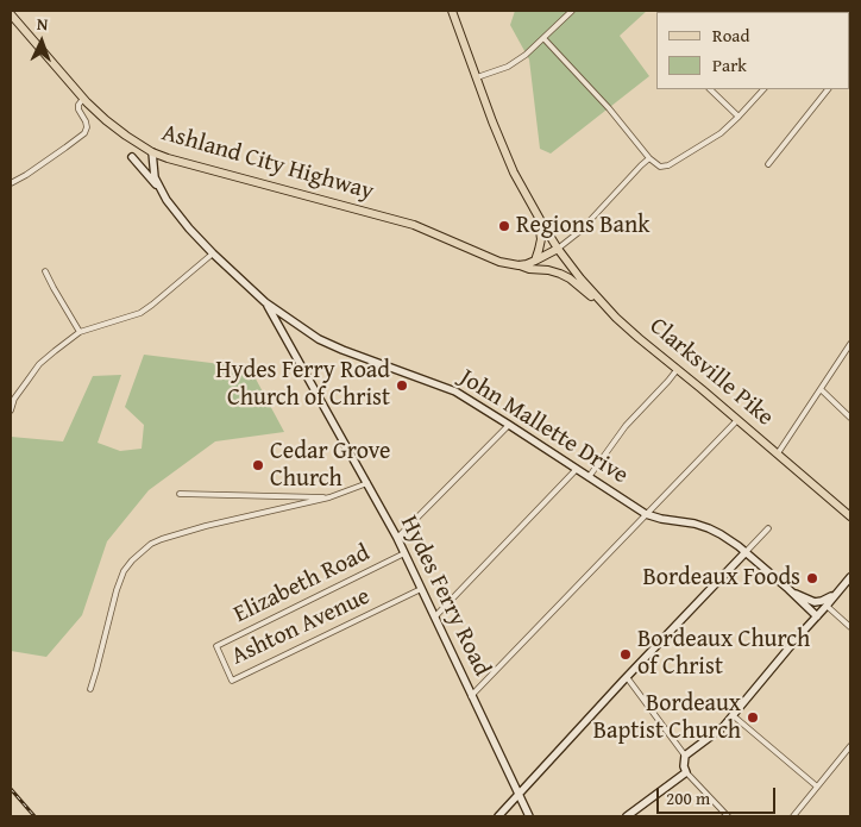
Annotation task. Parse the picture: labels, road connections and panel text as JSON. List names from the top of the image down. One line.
{"streets":{"main road":["Ashland City Highway","Clarksville Pike"],"street":["John Mallette Drive","Elizabeth Road","Hydes Ferry Road","Ashton Avenue"]},"crossings":[["Ashland City Highway","Clarksville Pike"],["John Mallette Drive","Elizabeth Road"],["John Mallette Drive","Hydes Ferry Road"],["Elizabeth Road","Hydes Ferry Road"],["Elizabeth Road","Ashton Avenue"],["Hydes Ferry Road","Ashton Avenue"]],"places":["Regions Bank","Hydes Ferry Road Church of Christ","Cedar Grove Church","Bordeaux Foods","Bordeaux Church of Christ","Bordeaux Baptist Church"],"legend":["Road","Park"],"scale_bar":"200 m","north":"top"}
